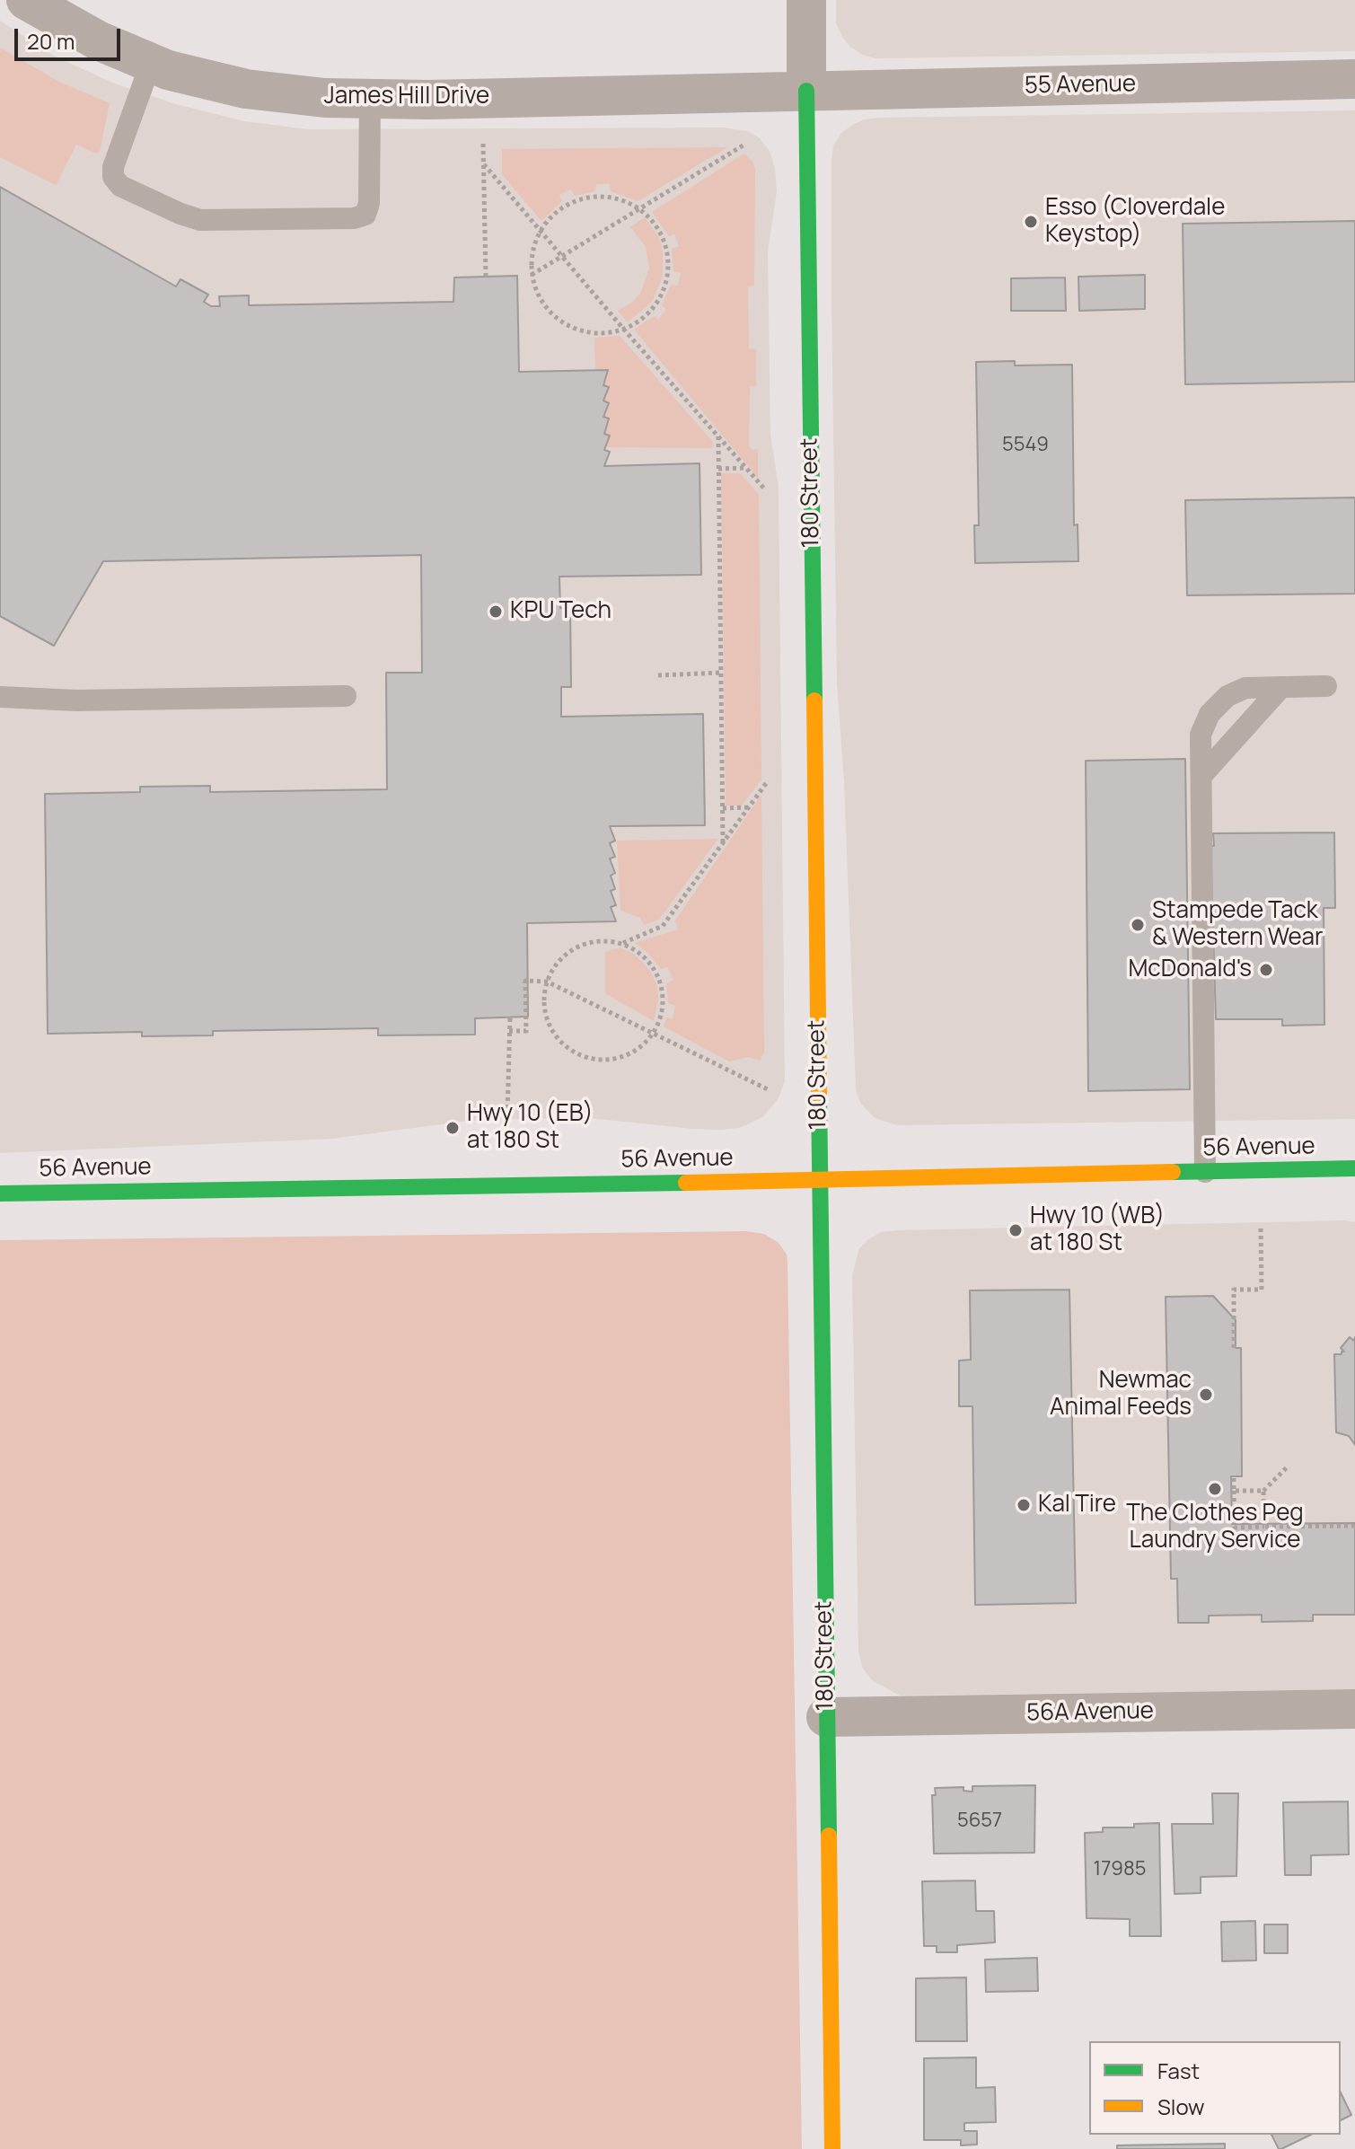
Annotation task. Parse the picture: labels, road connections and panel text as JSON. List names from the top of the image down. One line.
{"streets":{"main road":["180 Street","56 Avenue"],"street":["55 Avenue","James Hill Drive","56A Avenue"]},"crossings":[["55 Avenue","James Hill Drive"],["55 Avenue","180 Street"],["James Hill Drive","180 Street"],["180 Street","56 Avenue"],["180 Street","56A Avenue"]],"places":["Esso (Cloverdale Keystop)","KPU Tech","Stampede Tack & Western Wear","McDonald's","Hwy 10 (EB) at 180 St","Hwy 10 (WB) at 180 St","Newmac Animal Feeds","The Clothes Peg Laundry Service","Kal Tire"],"house_numbers":["5549","5657","17985"],"legend":["Fast","Slow"],"scale_bar":"20 m"}
